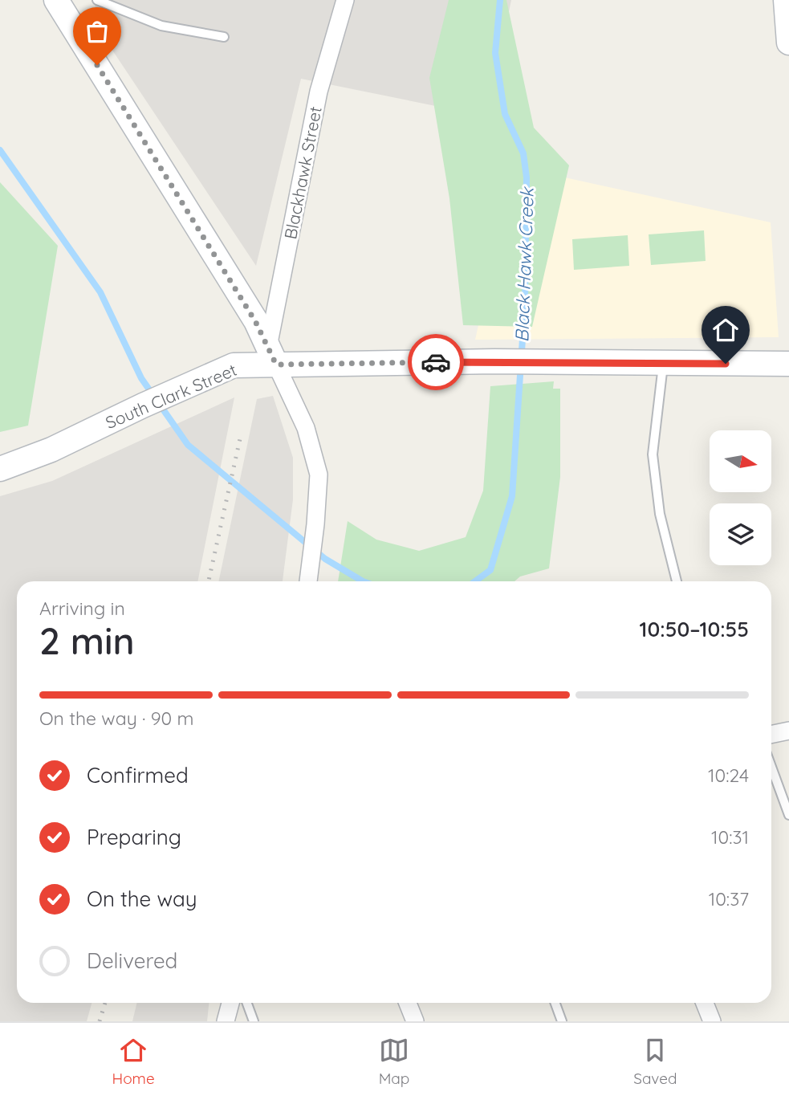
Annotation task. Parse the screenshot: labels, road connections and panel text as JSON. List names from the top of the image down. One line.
{"streets":{"street":["Blackhawk Street","South Clark Street"]},"crossings":[["Blackhawk Street","South Clark Street"]],"water":["Black Hawk Creek"],"north":"right","page":{"heading":["2 min","Arriving in","10:50–10:55"],"bar":"On the way · 90 m","list":[["Confirmed","10:24"],["Preparing","10:31"],["On the way","10:37"],"Delivered"],"tabs":["Home","Map","Saved"]}}
